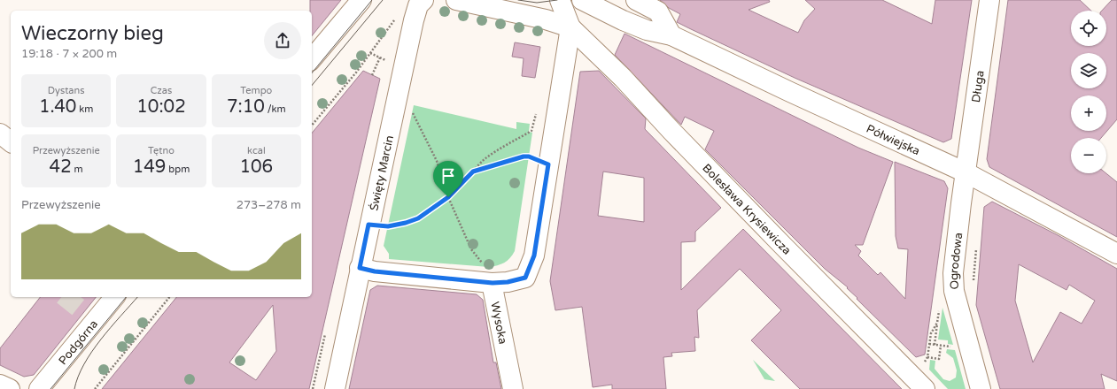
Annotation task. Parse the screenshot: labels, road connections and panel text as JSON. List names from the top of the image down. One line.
{"streets":{"street":["Długa","Półwiejska","Święty Marcin","Bolesława Krysiewicza","Ogrodowa","Wysoka","Podgórna"]},"crossings":[["Długa","Półwiejska"],["Długa","Ogrodowa"],["Półwiejska","Ogrodowa"]],"page":{"map_buttons":["+","−"],"heading":["Wieczorny bieg","19:18 · 7 × 200 m"],"stats":[["Dystans","1.40 km"],["Czas","10:02"],["Tempo","7:10 /km"],["Przewyższenie","42 m"],["Tętno","149 bpm"],["kcal","106"]],"chart":["Przewyższenie","273–278 m"]}}
